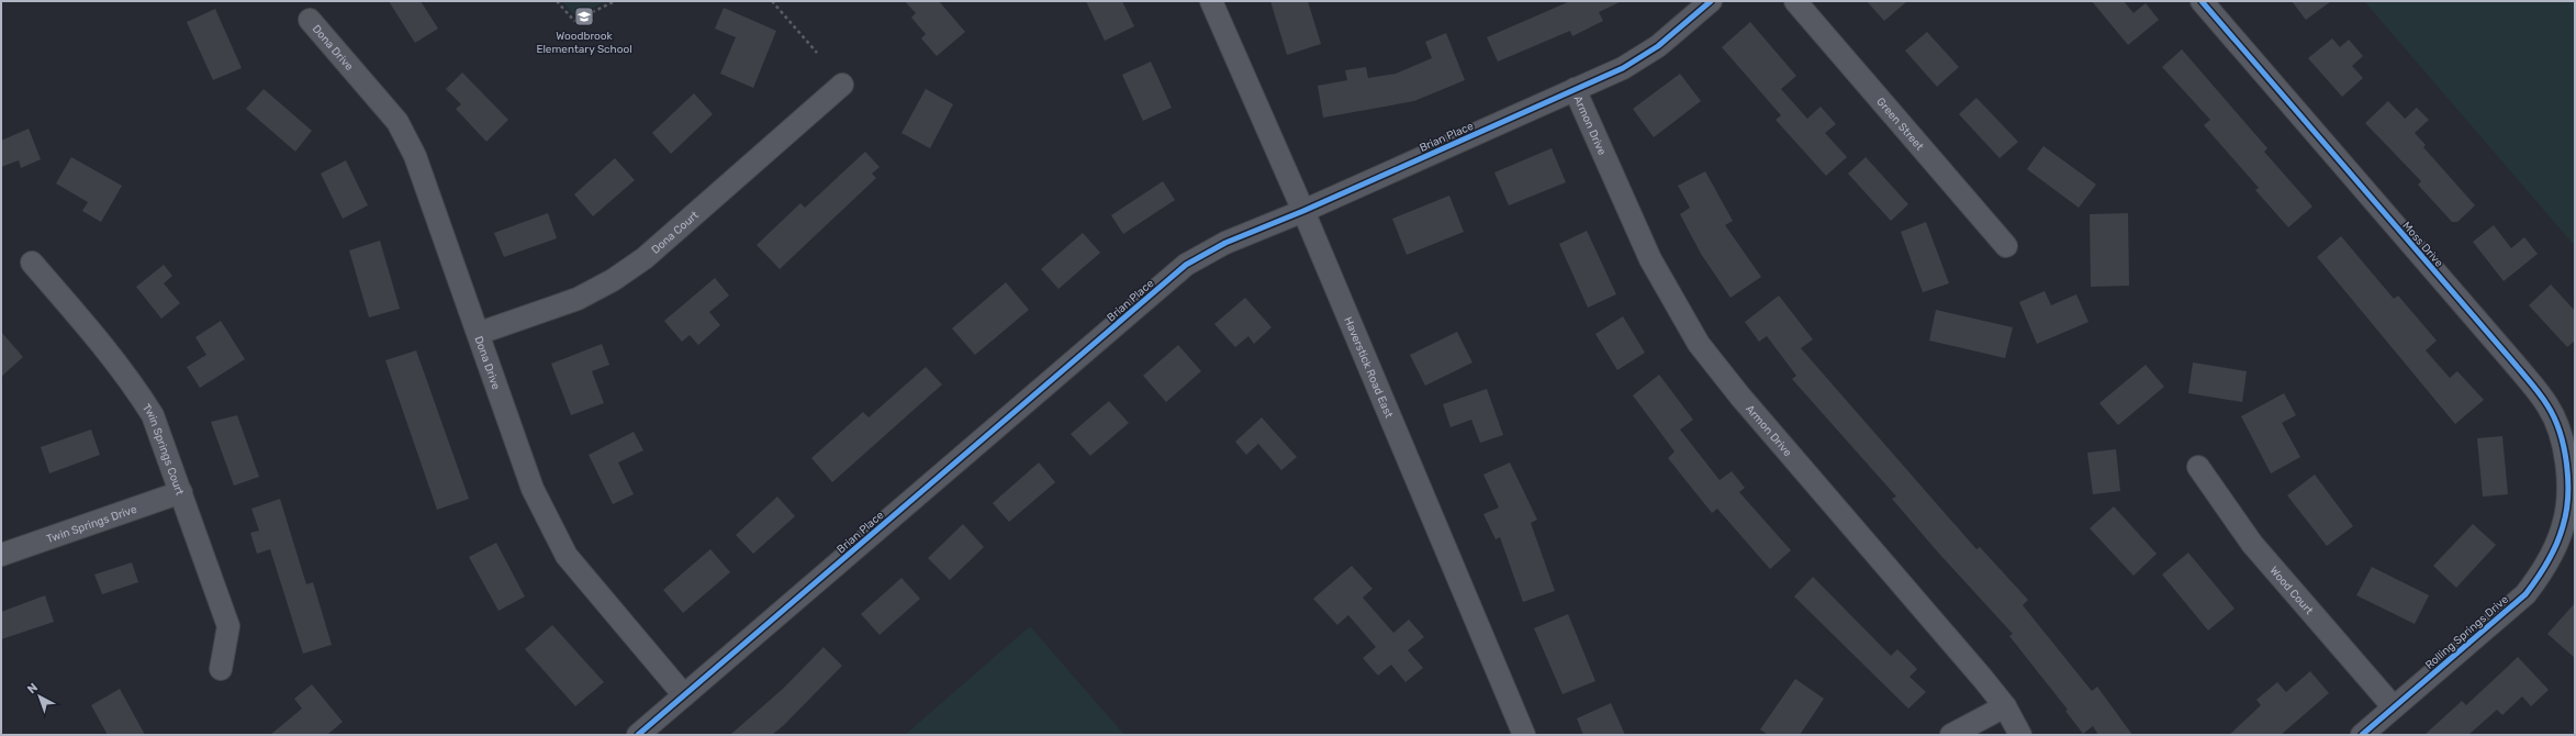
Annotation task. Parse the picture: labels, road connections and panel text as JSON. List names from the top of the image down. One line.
{"streets":{"street":["Dona Drive","Green Street","Armon Drive","Brian Place","Dona Court","Moss Drive","Haverstick Road East","Twin Springs Court","Twin Springs Drive","Wood Court","Rolling Springs Drive"]},"crossings":[["Dona Drive","Brian Place"],["Dona Drive","Dona Court"],["Armon Drive","Brian Place"],["Brian Place","Haverstick Road East"],["Moss Drive","Rolling Springs Drive"],["Twin Springs Court","Twin Springs Drive"],["Wood Court","Rolling Springs Drive"]],"places":{"school or university":["Woodbrook Elementary School"]},"north":"top left"}
